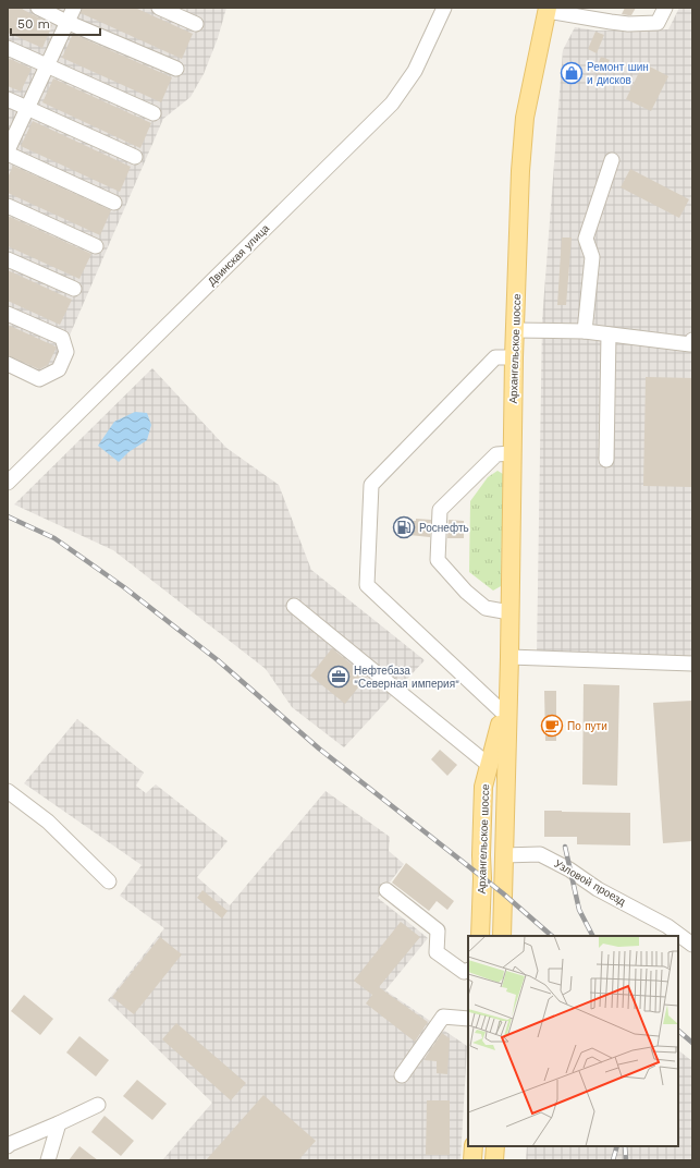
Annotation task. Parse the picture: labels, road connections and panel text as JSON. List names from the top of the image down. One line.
{"streets":{"main road":["Архангельское шоссе"],"street":["Двинская улица","Узловой проезд"]},"crossings":[["Архангельское шоссе","Узловой проезд"]],"places":{"shop":["Ремонт шин и дисков"],"fuel station":["Роснефть"],"office":["Нефтебаза \"Северная империя\""],"cafe":["По пути"]},"scale_bar":"50 m"}
